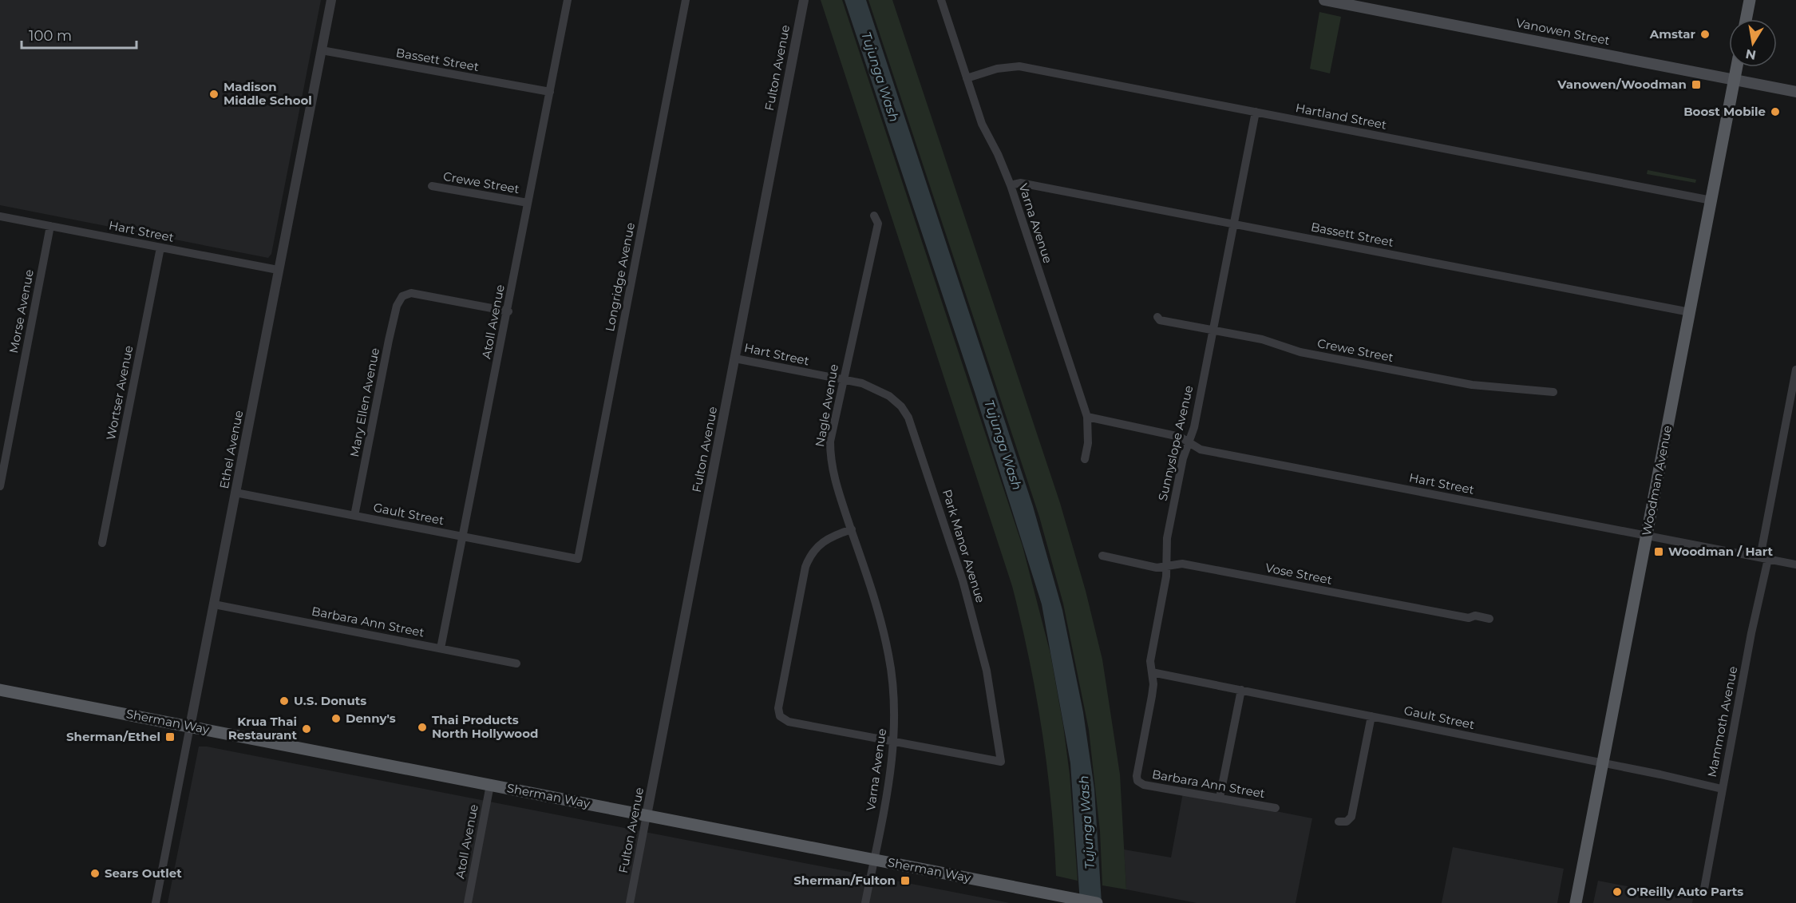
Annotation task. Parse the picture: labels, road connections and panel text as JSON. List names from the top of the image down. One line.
{"streets":{"main road":["Vanowen Street","Woodman Avenue","Sherman Way"],"street":["Bassett Street","Fulton Avenue","Hartland Street","Crewe Street","Varna Avenue","Hart Street","Longridge Avenue","Morse Avenue","Atoll Avenue","Wortser Avenue","Mary Ellen Avenue","Nagle Avenue","Sunnyslope Avenue","Ethel Avenue","Gault Street","Park Manor Avenue","Vose Street","Barbara Ann Street","Mammoth Avenue"]},"crossings":[["Vanowen Street","Woodman Avenue"],["Bassett Street","Varna Avenue"],["Bassett Street","Atoll Avenue"],["Bassett Street","Sunnyslope Avenue"],["Bassett Street","Ethel Avenue"],["Bassett Street","Woodman Avenue"],["Fulton Avenue","Hart Street"],["Fulton Avenue","Sherman Way"],["Hartland Street","Varna Avenue"],["Hartland Street","Sunnyslope Avenue"],["Hartland Street","Woodman Avenue"],["Crewe Street","Atoll Avenue"],["Crewe Street","Sunnyslope Avenue"],["Varna Avenue","Hart Street"],["Varna Avenue","Nagle Avenue"],["Varna Avenue","Park Manor Avenue"],["Varna Avenue","Sherman Way"],["Hart Street","Morse Avenue"],["Hart Street","Wortser Avenue"],["Hart Street","Nagle Avenue"],["Hart Street","Sunnyslope Avenue"],["Hart Street","Ethel Avenue"],["Hart Street","Woodman Avenue"],["Hart Street","Park Manor Avenue"],["Hart Street","Mammoth Avenue"],["Longridge Avenue","Gault Street"],["Atoll Avenue","Mary Ellen Avenue"],["Atoll Avenue","Gault Street"],["Atoll Avenue","Barbara Ann Street"],["Atoll Avenue","Sherman Way"],["Mary Ellen Avenue","Gault Street"],["Nagle Avenue","Park Manor Avenue"],["Sunnyslope Avenue","Gault Street"],["Sunnyslope Avenue","Vose Street"],["Sunnyslope Avenue","Barbara Ann Street"],["Ethel Avenue","Gault Street"],["Ethel Avenue","Barbara Ann Street"],["Ethel Avenue","Sherman Way"],["Woodman Avenue","Gault Street"],["Gault Street","Mammoth Avenue"]],"water":["Tujunga Wash"],"places":{"other":["Amstar","Madison Middle School","Boost Mobile","U.S. Donuts","Denny's","Thai Products North Hollywood","Krua Thai Restaurant","Sears Outlet","O'Reilly Auto Parts"],"transit":["Vanowen/Woodman","Woodman / Hart","Sherman/Ethel","Sherman/Fulton"]},"scale_bar":"100 m","north":"bottom"}
